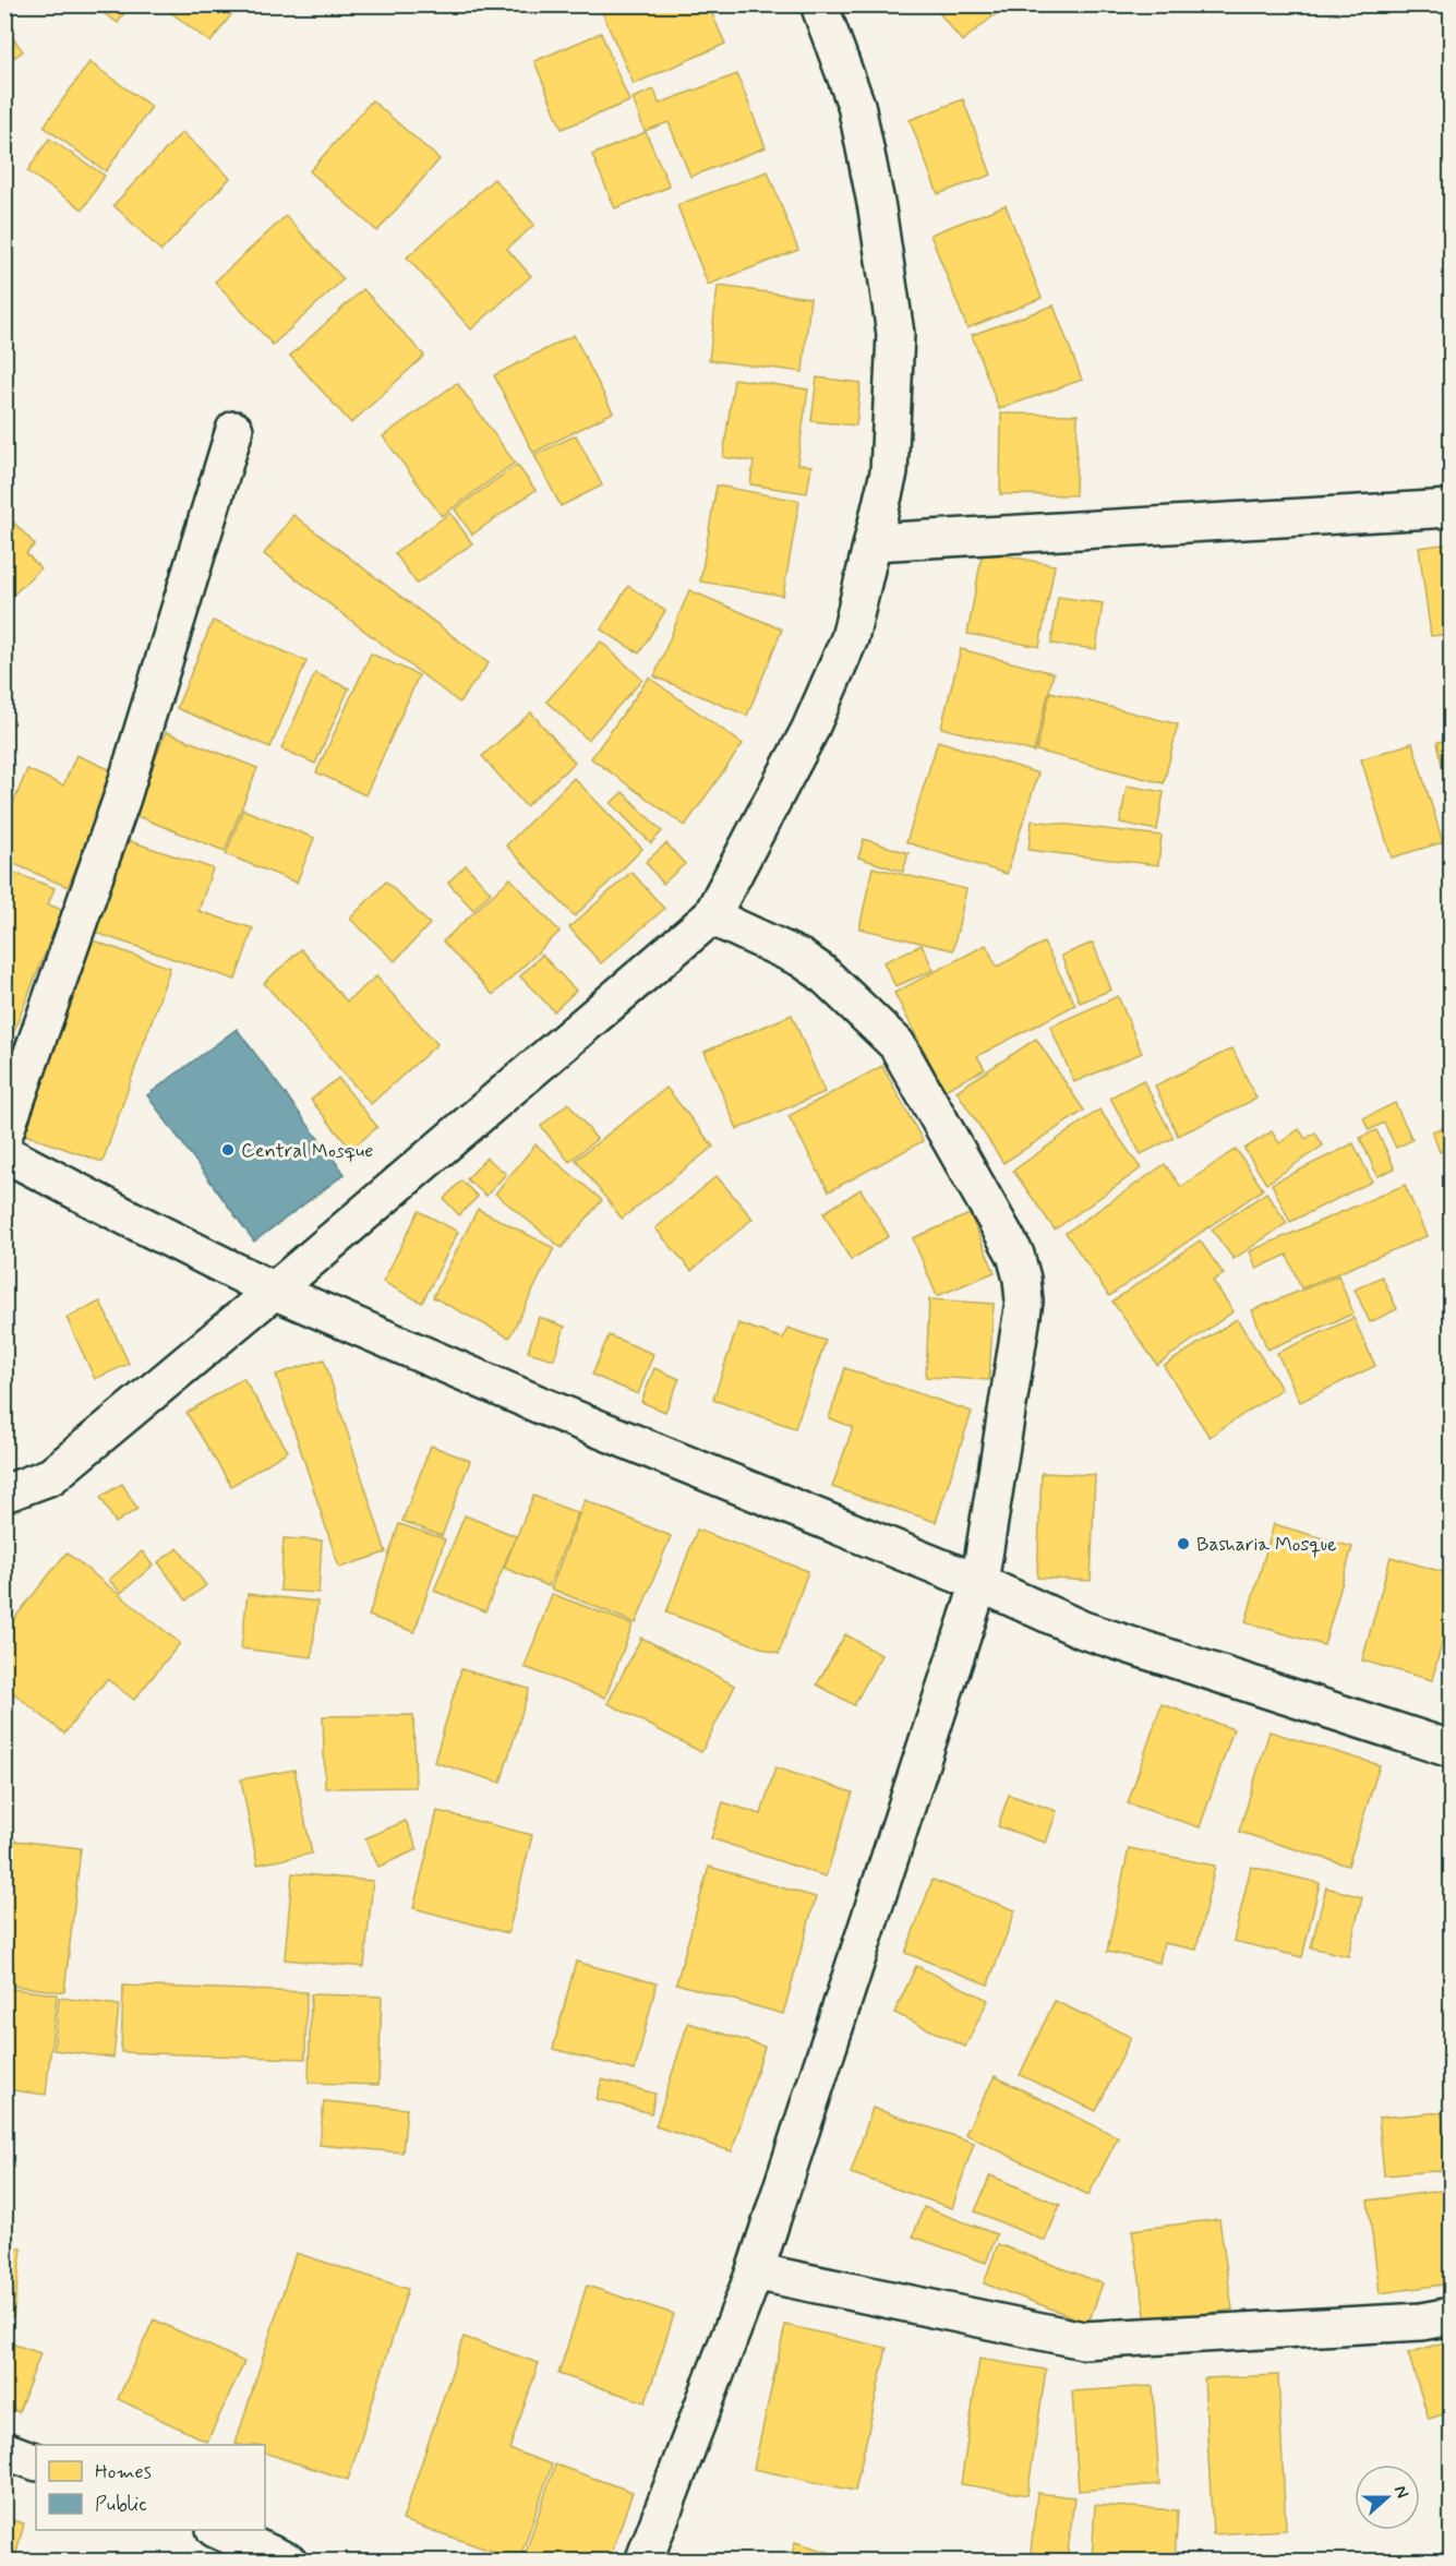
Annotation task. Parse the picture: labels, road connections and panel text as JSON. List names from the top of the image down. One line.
{"places":["Central Mosque","Basharia Mosque"],"legend":["Homes","Public"],"north":"right"}
